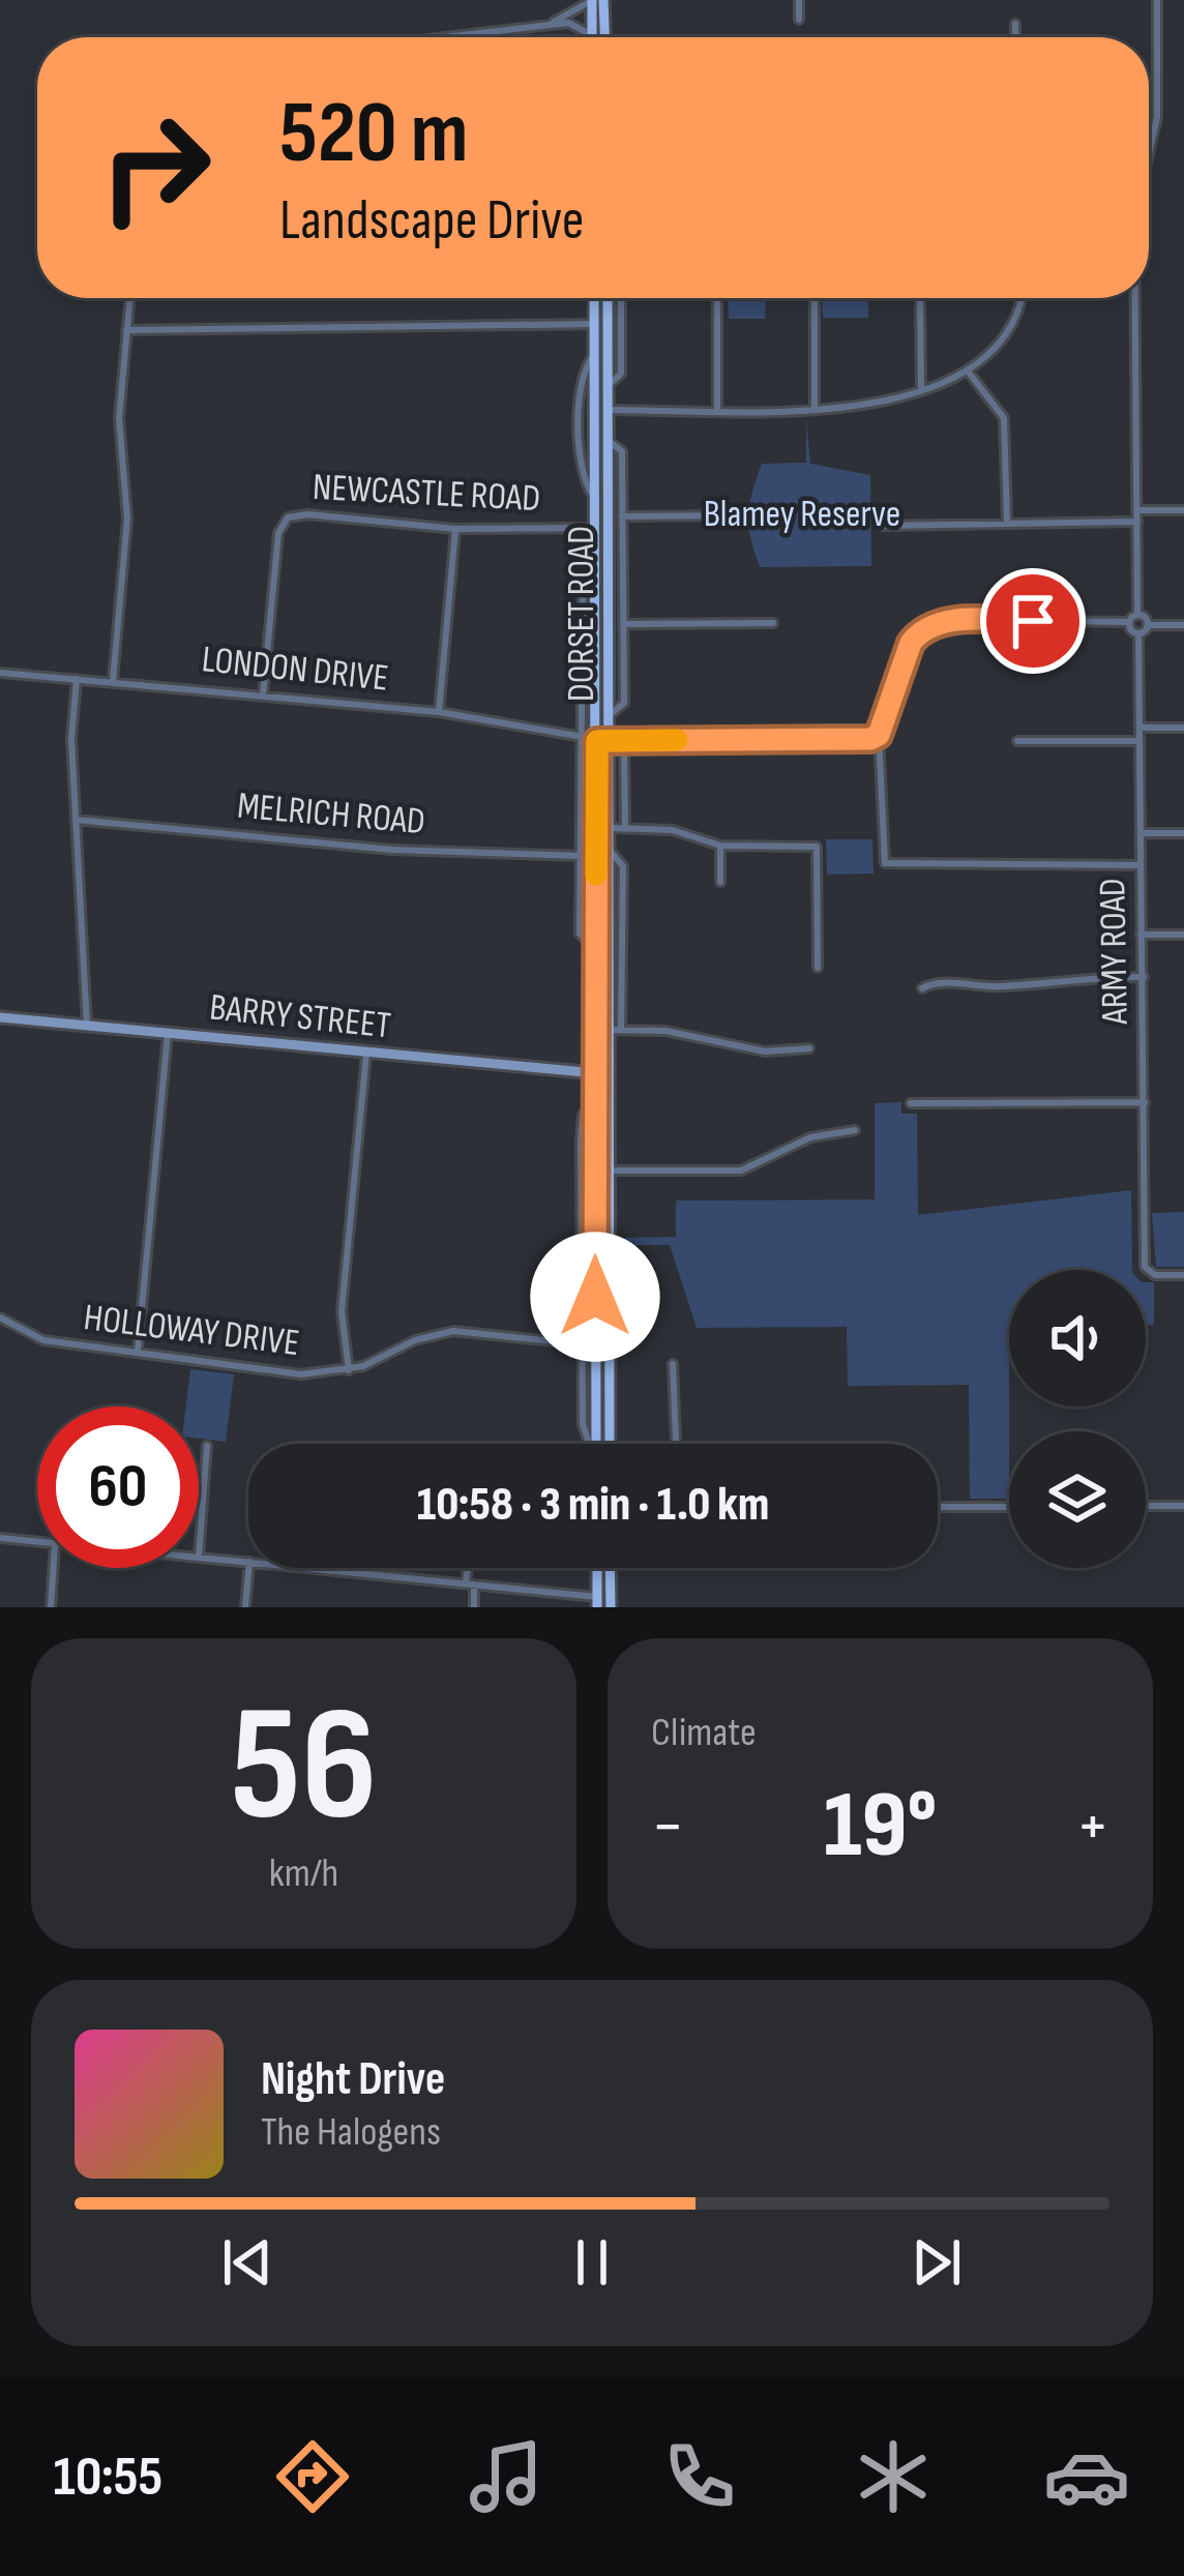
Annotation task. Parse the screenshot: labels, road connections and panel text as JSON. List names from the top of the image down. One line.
{"streets":{"main road":["DORSET ROAD","BARRY STREET"],"street":["NEWCASTLE ROAD","LONDON DRIVE","MELRICH ROAD","ARMY ROAD","HOLLOWAY DRIVE"]},"crossings":[["NEWCASTLE ROAD","DORSET ROAD"],["NEWCASTLE ROAD","LONDON DRIVE"],["DORSET ROAD","BARRY STREET"],["DORSET ROAD","HOLLOWAY DRIVE"]],"parks":["Blamey Reserve"],"page":{"turn":["520 m","Landscape Drive"],"limit":"60","trip":"10:58 · 3 min · 1.0 km","tile":[["56","km/h"],"Climate"],"heat":["−","19°","+"],"song":["Night Drive","The Halogens"],"tabs":"10:55"}}
